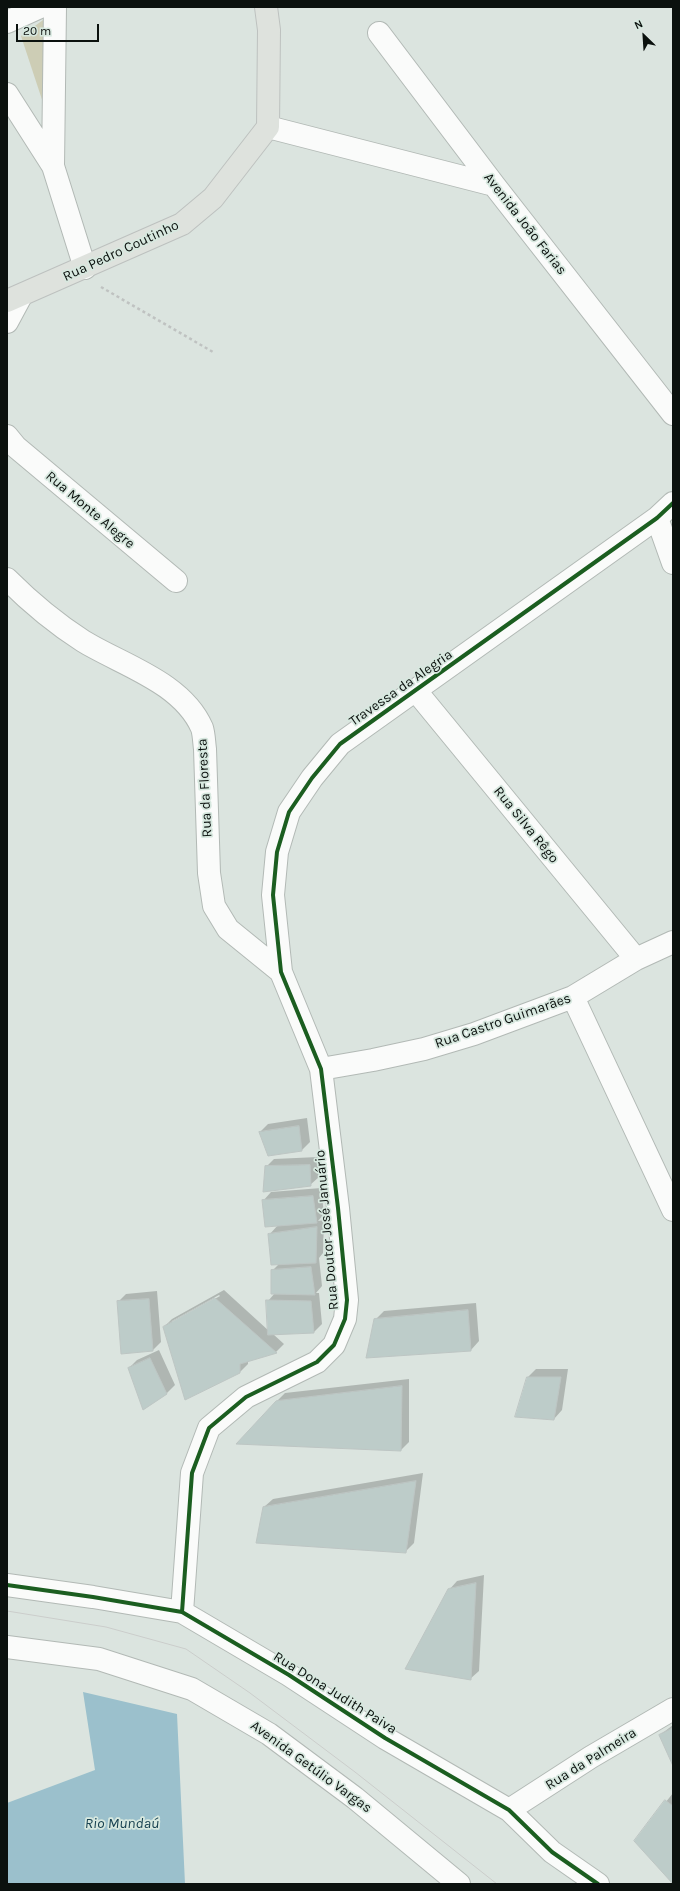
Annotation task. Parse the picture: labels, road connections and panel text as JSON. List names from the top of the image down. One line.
{"streets":{"main road":["Rua Pedro Coutinho"],"street":["Avenida João Farias","Rua Monte Alegre","Travessa da Alegria","Rua da Floresta","Rua Silva Rêgo","Rua Castro Guimarães","Rua Doutor José Januário","Rua Dona Judith Paiva","Rua da Palmeira","Avenida Getúlio Vargas"]},"crossings":[["Travessa da Alegria","Rua da Floresta"],["Travessa da Alegria","Rua Silva Rêgo"],["Travessa da Alegria","Rua Doutor José Januário"],["Rua da Floresta","Rua Doutor José Januário"],["Rua Silva Rêgo","Rua Castro Guimarães"],["Rua Castro Guimarães","Rua Doutor José Januário"],["Rua Doutor José Januário","Rua Dona Judith Paiva"],["Rua Dona Judith Paiva","Rua da Palmeira"]],"water":["Rio Mundaú"],"scale_bar":"20 m","north":"top left"}
